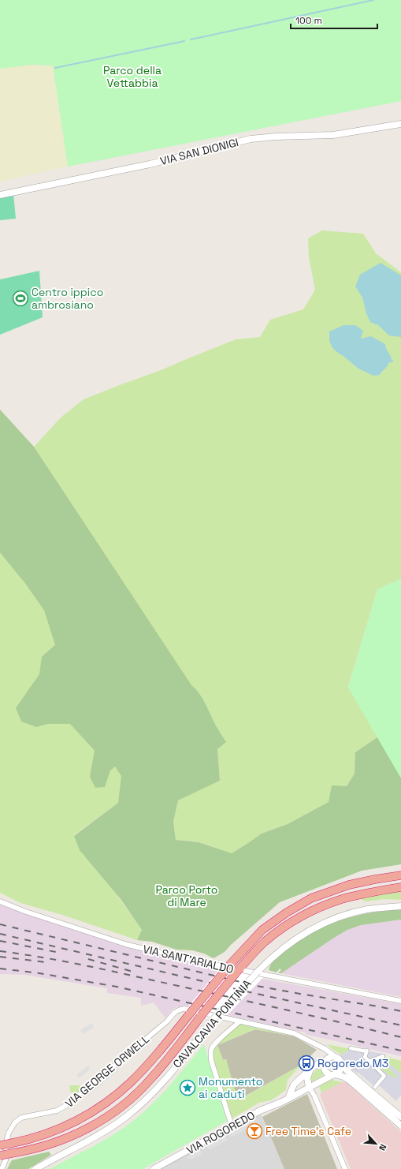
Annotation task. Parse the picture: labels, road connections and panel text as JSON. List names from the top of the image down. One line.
{"streets":{"street":["VIA SAN DIONIGI","VIA SANT'ARIALDO","CAVALCAVIA PONTINIA","VIA GEORGE ORWELL","VIA ROGOREDO"]},"crossings":[["VIA GEORGE ORWELL","VIA ROGOREDO"]],"parks":["Parco della Vettabbia","Parco Porto di Mare"],"places":{"sports":["Centro ippico ambrosiano"],"bus stop":["Rogoredo M3"],"place":["Monumento ai caduti"],"bar":["Free Time's Cafe"]},"scale_bar":"100 m","north":"bottom right"}
